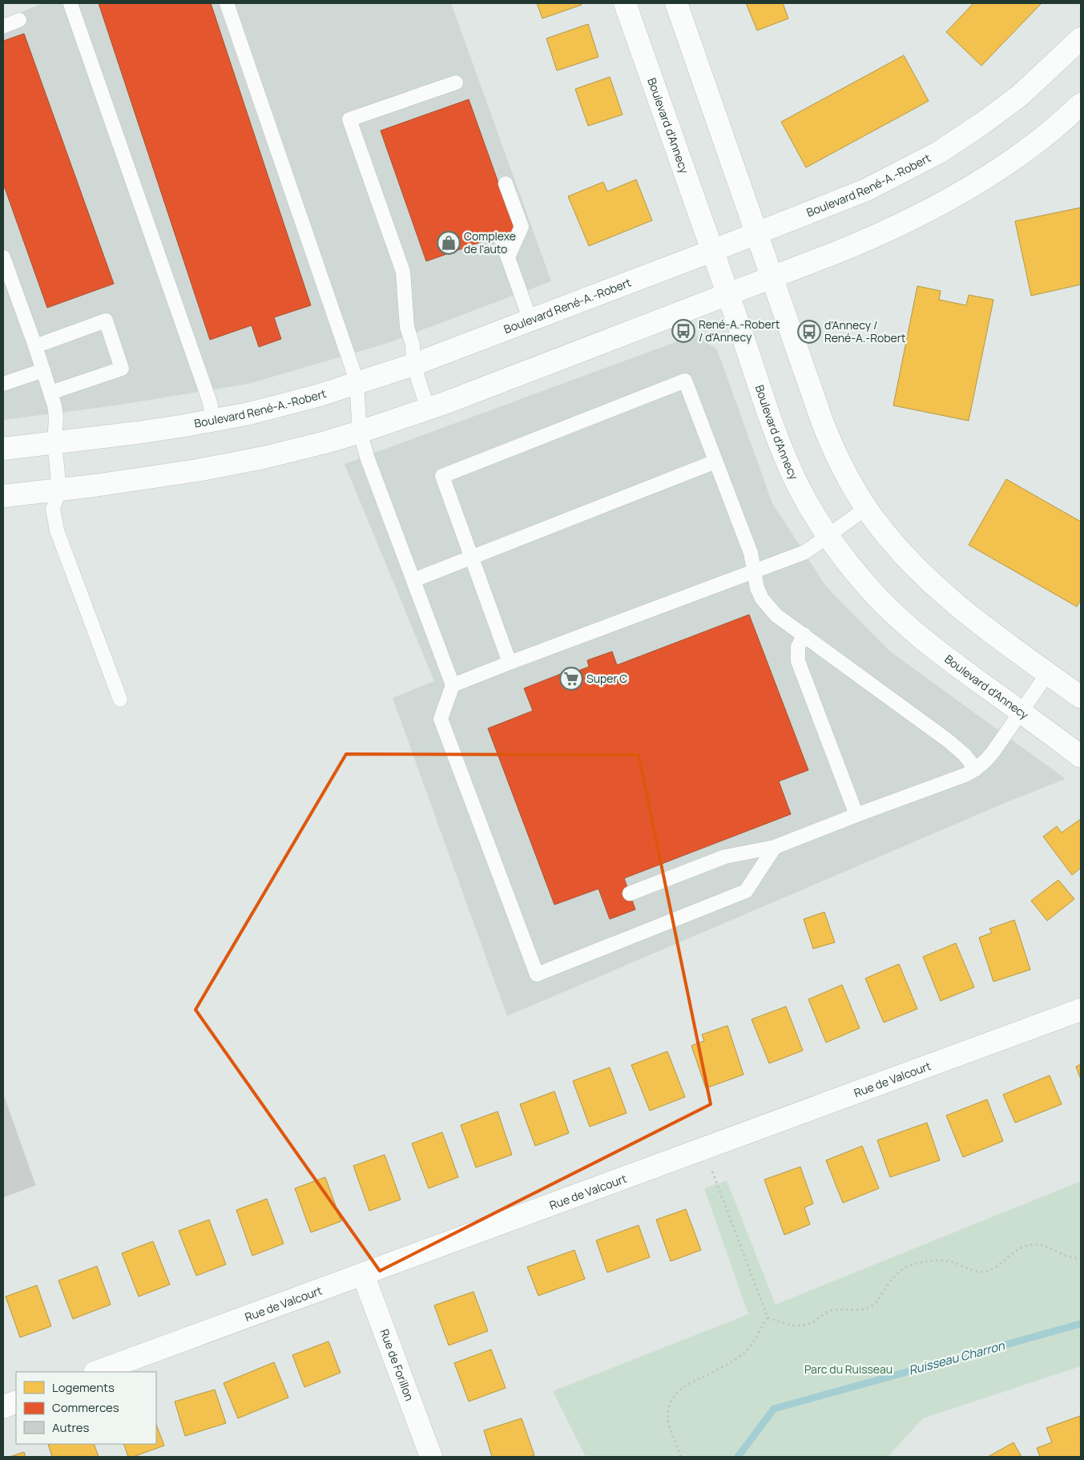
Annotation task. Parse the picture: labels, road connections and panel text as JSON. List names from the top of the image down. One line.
{"streets":{"street":["Boulevard d'Annecy","Boulevard René-A.-Robert","Rue de Valcourt","Rue de Forillon"]},"crossings":[["Boulevard d'Annecy","Boulevard René-A.-Robert"],["Rue de Valcourt","Rue de Forillon"]],"water":["Ruisseau Charron"],"parks":["Parc du Ruisseau"],"places":{"shop":["Complexe de l'auto"],"bus stop":["René-A.-Robert / d'Annecy","d'Annecy / René-A.-Robert"],"supermarket":["Super C"]},"legend":["Logements","Commerces","Autres"]}
